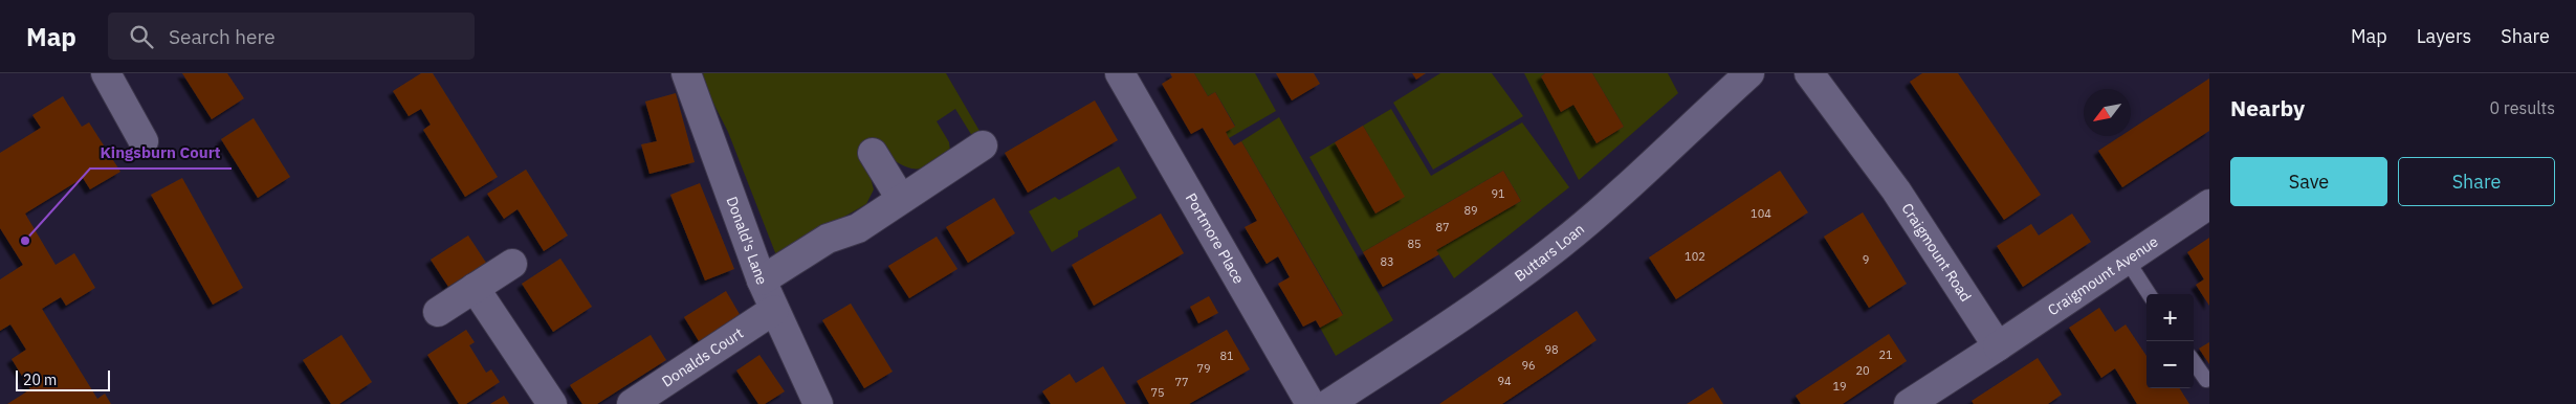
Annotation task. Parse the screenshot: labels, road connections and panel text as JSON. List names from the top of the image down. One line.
{"streets":{"street":["Portmore Place","Donald's Lane","Buttars Loan","Craigmount Road","Craigmount Avenue","Donalds Court"]},"crossings":[["Donald's Lane","Donalds Court"],["Craigmount Road","Craigmount Avenue"]],"places":["Kingsburn Court"],"house_numbers":["91","89","104","87","85","102","9","83","98","21","81","96","79","20","94","77","19","75"],"scale_bar":"20 m","north":"bottom left","page":{"header":"Map","search":"Search here","nav":["Map","Layers","Share"],"heading":["Nearby","0 results"],"buttons":["Save","Share"],"map_buttons":["+","−"],"scale":"20 m"}}
